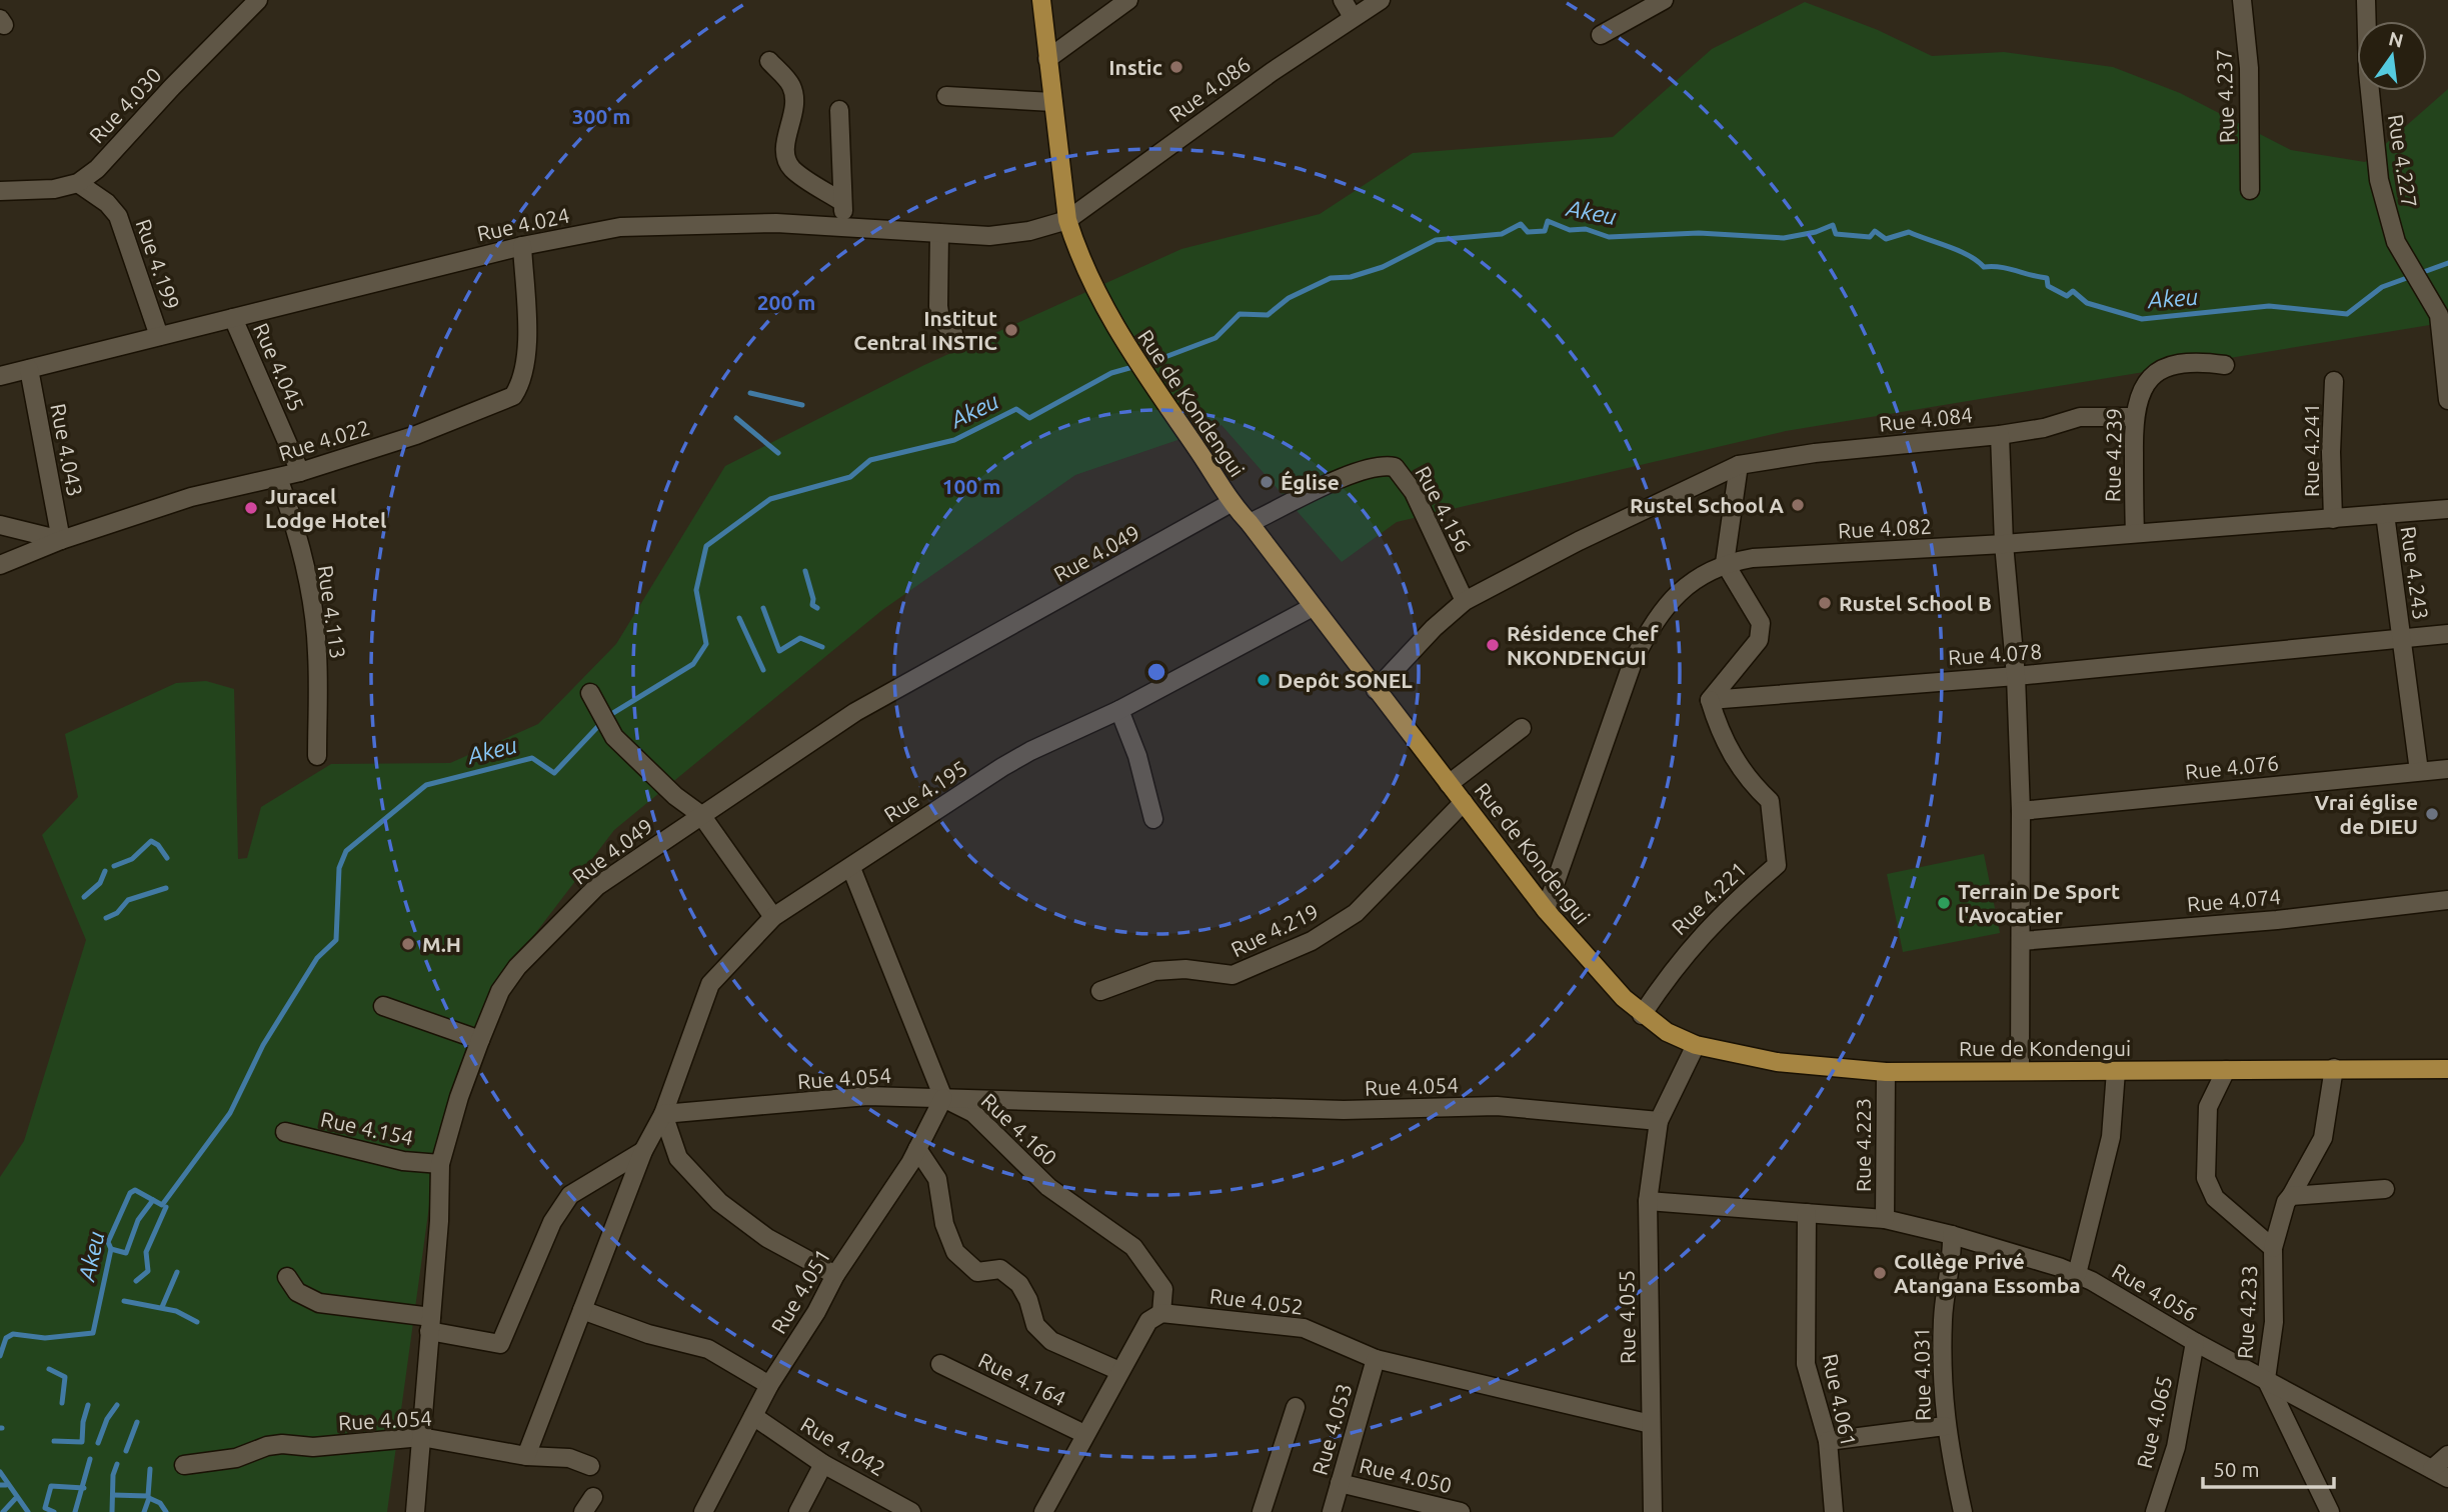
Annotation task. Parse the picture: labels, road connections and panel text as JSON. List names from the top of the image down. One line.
{"streets":{"main road":["Rue de Kondengui"],"street":["Rue 4.086","Rue 4.237","Rue 4.030","Rue 4.227","Rue 4.024","Rue 4.199","Rue 4.045","Rue 4.084","Rue 4.022","Rue 4.043","Rue 4.241","Rue 4.239","Rue 4.156","Rue 4.082","Rue 4.049","Rue 4.243","Rue 4.113","Rue 4.078","Rue 4.076","Rue 4.195","Rue 4.221","Rue 4.074","Rue 4.219","Rue 4.054","Rue 4.154","Rue 4.160","Rue 4.223","Rue 4.051","Rue 4.056","Rue 4.052","Rue 4.233","Rue 4.055","Rue 4.031","Rue 4.164","Rue 4.061","Rue 4.065","Rue 4.053","Rue 4.042","Rue 4.050"]},"crossings":[["Rue 4.086","Rue 4.024"],["Rue 4.086","Rue de Kondengui"],["Rue 4.030","Rue 4.199"],["Rue 4.024","Rue 4.199"],["Rue 4.024","Rue 4.045"],["Rue 4.024","Rue de Kondengui"],["Rue 4.024","Rue 4.022"],["Rue 4.024","Rue 4.043"],["Rue 4.045","Rue 4.022"],["Rue de Kondengui","Rue 4.084"],["Rue de Kondengui","Rue 4.156"],["Rue de Kondengui","Rue 4.082"],["Rue de Kondengui","Rue 4.049"],["Rue de Kondengui","Rue 4.195"],["Rue de Kondengui","Rue 4.221"],["Rue de Kondengui","Rue 4.219"],["Rue de Kondengui","Rue 4.223"],["Rue de Kondengui","Rue 4.233"],["Rue 4.084","Rue 4.156"],["Rue 4.084","Rue 4.082"],["Rue 4.084","Rue 4.078"],["Rue 4.084","Rue 4.076"],["Rue 4.084","Rue 4.074"],["Rue 4.022","Rue 4.043"],["Rue 4.022","Rue 4.113"],["Rue 4.241","Rue 4.082"],["Rue 4.239","Rue 4.082"],["Rue 4.082","Rue 4.243"],["Rue 4.049","Rue 4.054"],["Rue 4.049","Rue 4.154"],["Rue 4.243","Rue 4.078"],["Rue 4.243","Rue 4.076"],["Rue 4.078","Rue 4.221"],["Rue 4.195","Rue 4.054"],["Rue 4.054","Rue 4.160"],["Rue 4.054","Rue 4.051"],["Rue 4.054","Rue 4.055"],["Rue 4.160","Rue 4.051"],["Rue 4.160","Rue 4.052"],["Rue 4.223","Rue 4.056"],["Rue 4.051","Rue 4.042"],["Rue 4.056","Rue 4.233"],["Rue 4.056","Rue 4.055"],["Rue 4.056","Rue 4.031"],["Rue 4.056","Rue 4.061"],["Rue 4.056","Rue 4.065"],["Rue 4.052","Rue 4.055"],["Rue 4.052","Rue 4.053"],["Rue 4.053","Rue 4.050"]],"water":["Akeu"],"places":["Instic","Institut Central INSTIC","Église","Rustel School A","Juracel Lodge Hotel","Rustel School B","Résidence Chef NKONDENGUI","Depôt SONEL","Vrai église de DIEU","Terrain De Sport l'Avocatier","M.H","Collège Privé Atangana Essomba"],"scale_bar":"50 m","north":"top","rings":["300 m","200 m","100 m"]}
